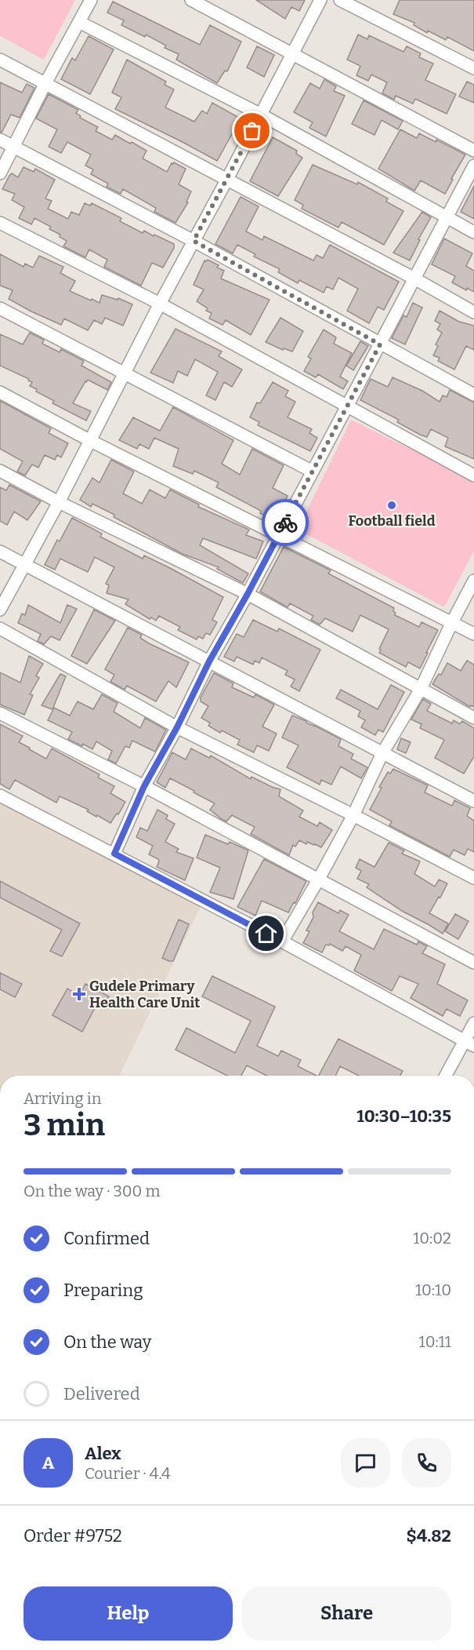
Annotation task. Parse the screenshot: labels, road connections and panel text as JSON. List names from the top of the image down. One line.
{"places":{"other":["Football field"],"health":["Gudele Primary Health Care Unit"]},"page":{"heading":["3 min","Arriving in","10:30–10:35"],"panel":["Alex","Courier · 4.4","Order #9752","$4.82"],"bar":"On the way · 300 m","list":[["Confirmed","10:02"],["Preparing","10:10"],["On the way","10:11"],"Delivered"],"round":"A","buttons":["Help","Share"]}}
